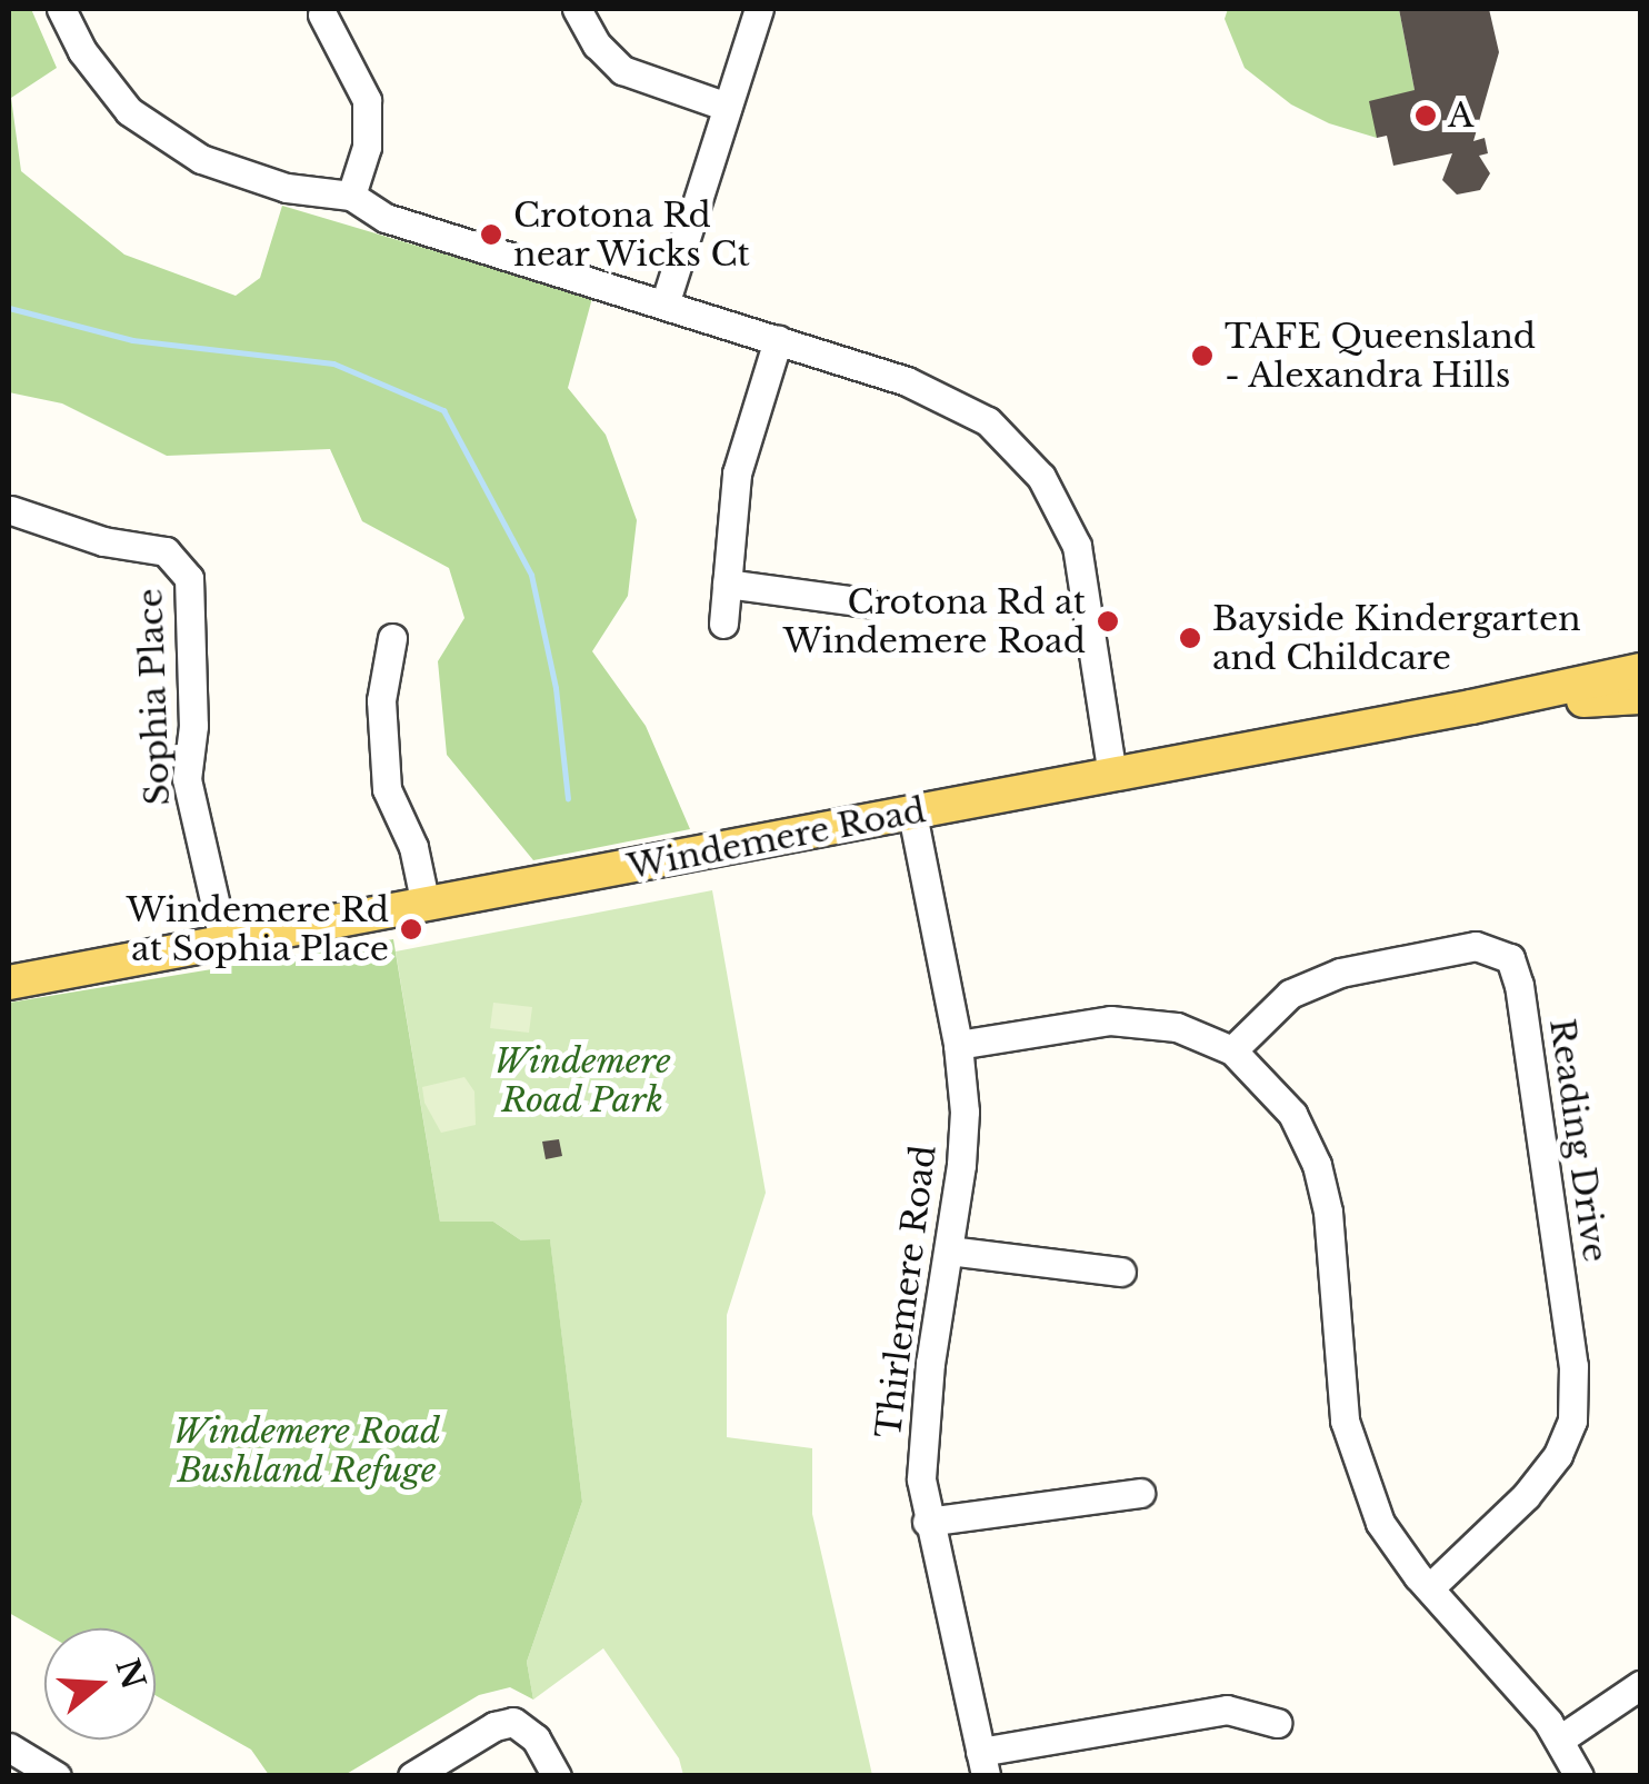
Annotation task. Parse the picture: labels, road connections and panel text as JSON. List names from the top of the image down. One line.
{"streets":{"main road":["Windemere Road"],"street":["Sophia Place","Reading Drive","Thirlemere Road"]},"crossings":[["Sophia Place","Windemere Road"],["Windemere Road","Thirlemere Road"]],"parks":["Windemere Road Park","Windemere Road Bushland Refuge"],"places":["A","Crotona Rd near Wicks Ct","TAFE Queensland - Alexandra Hills","Crotona Rd at Windemere Road","Bayside Kindergarten and Childcare","Windemere Rd at Sophia Place"],"north":"right"}
